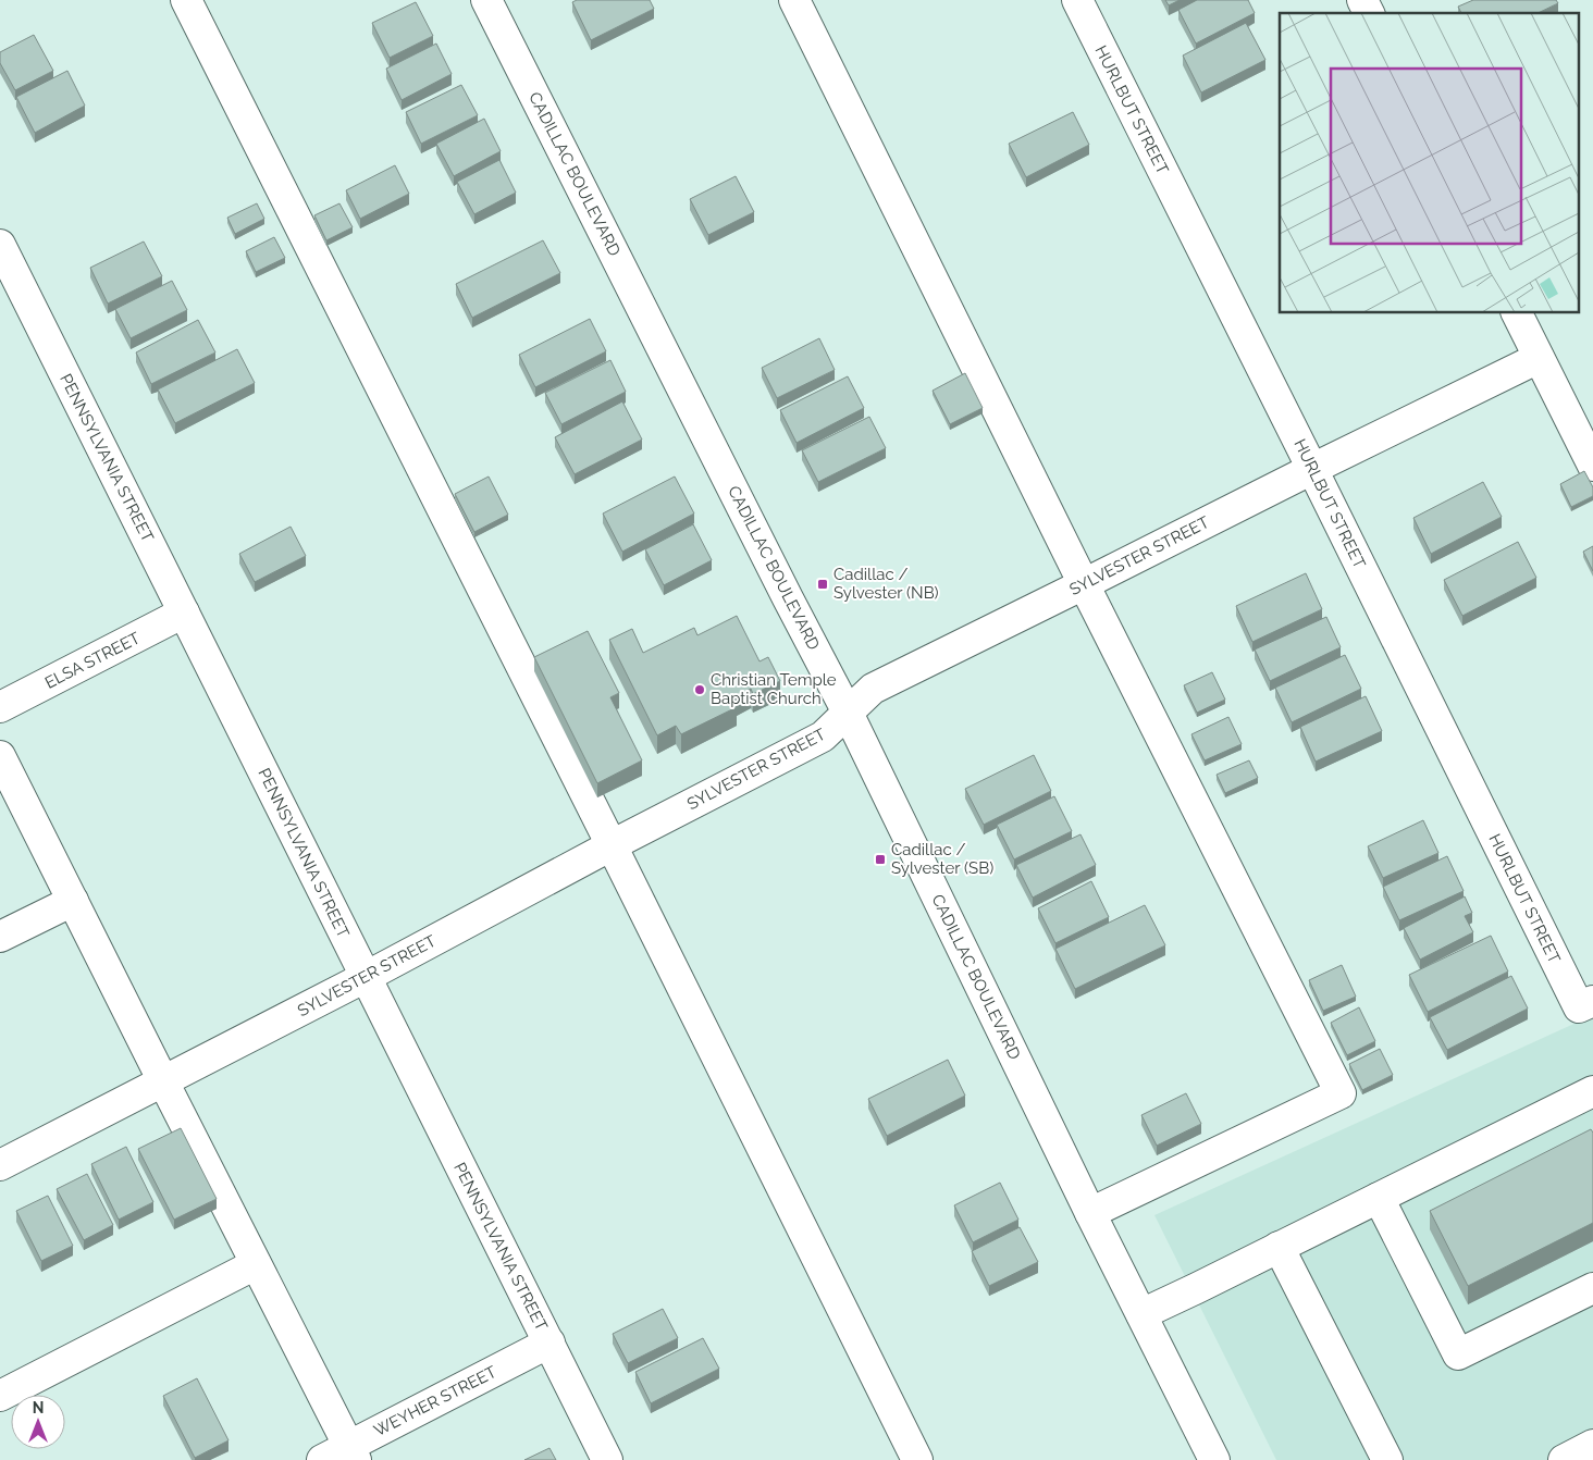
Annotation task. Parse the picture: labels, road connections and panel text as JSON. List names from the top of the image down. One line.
{"streets":{"street":["HURLBUT STREET","CADILLAC BOULEVARD","PENNSYLVANIA STREET","SYLVESTER STREET","ELSA STREET","WEYHER STREET"]},"crossings":[["HURLBUT STREET","SYLVESTER STREET"],["CADILLAC BOULEVARD","SYLVESTER STREET"],["PENNSYLVANIA STREET","SYLVESTER STREET"],["PENNSYLVANIA STREET","ELSA STREET"],["PENNSYLVANIA STREET","WEYHER STREET"]],"places":{"transit":["Cadillac / Sylvester (NB)","Cadillac / Sylvester (SB)"],"other":["Christian Temple Baptist Church"]},"north":"top"}
